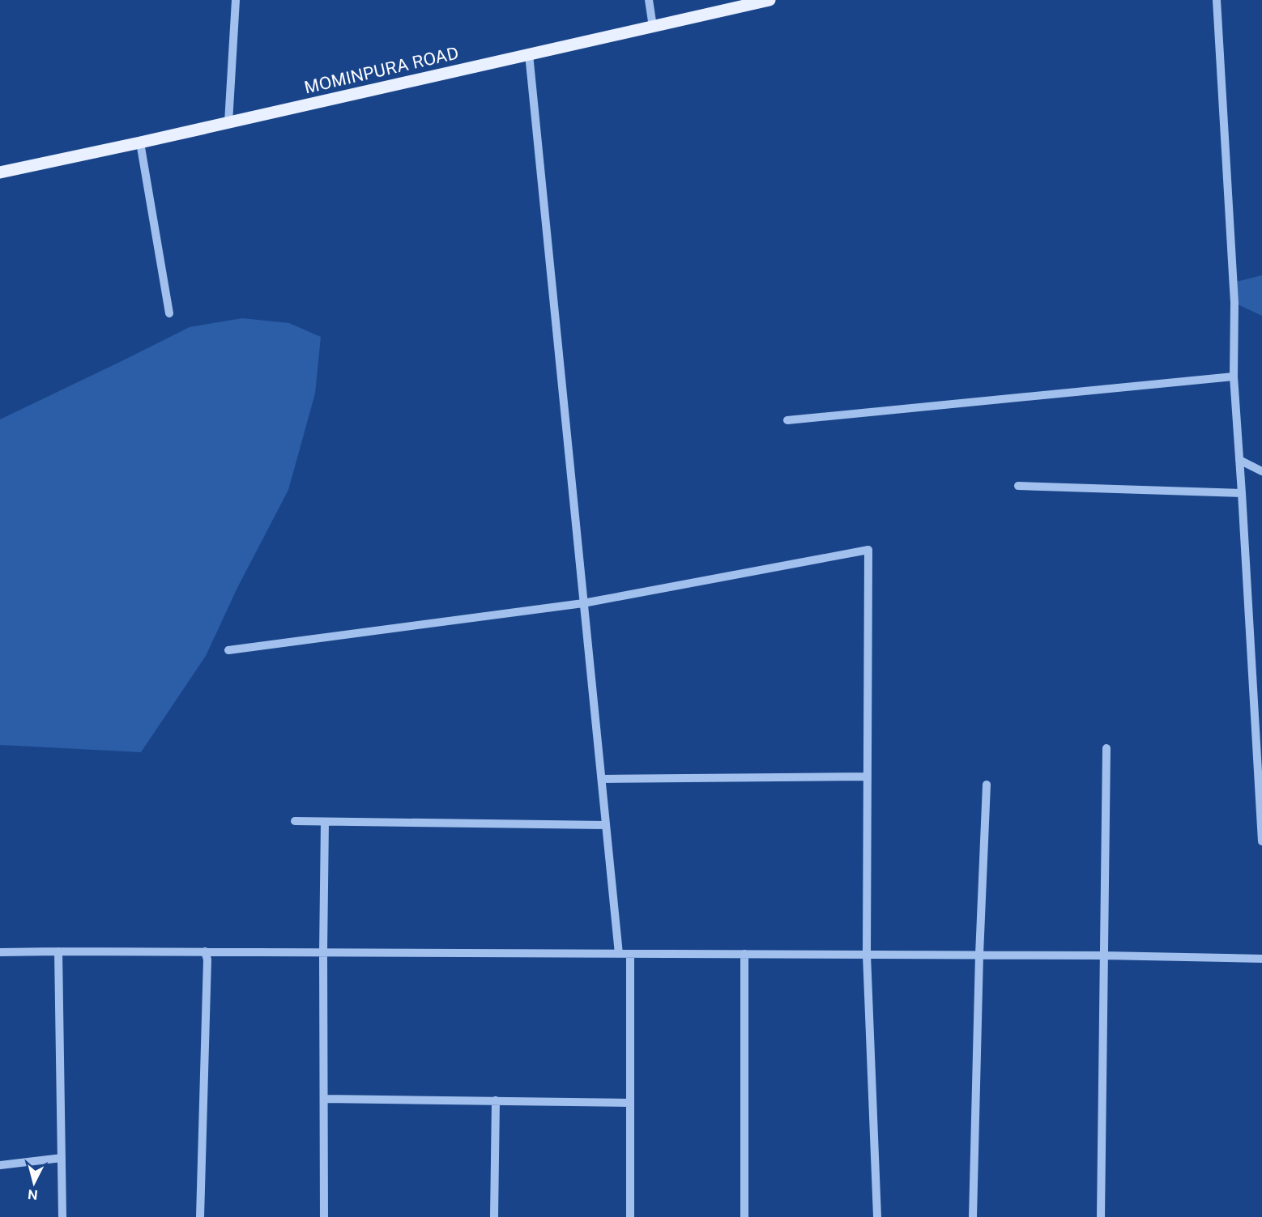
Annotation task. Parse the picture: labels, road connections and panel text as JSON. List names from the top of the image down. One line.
{"streets":{"main road":["MOMINPURA ROAD"]},"north":"bottom"}
